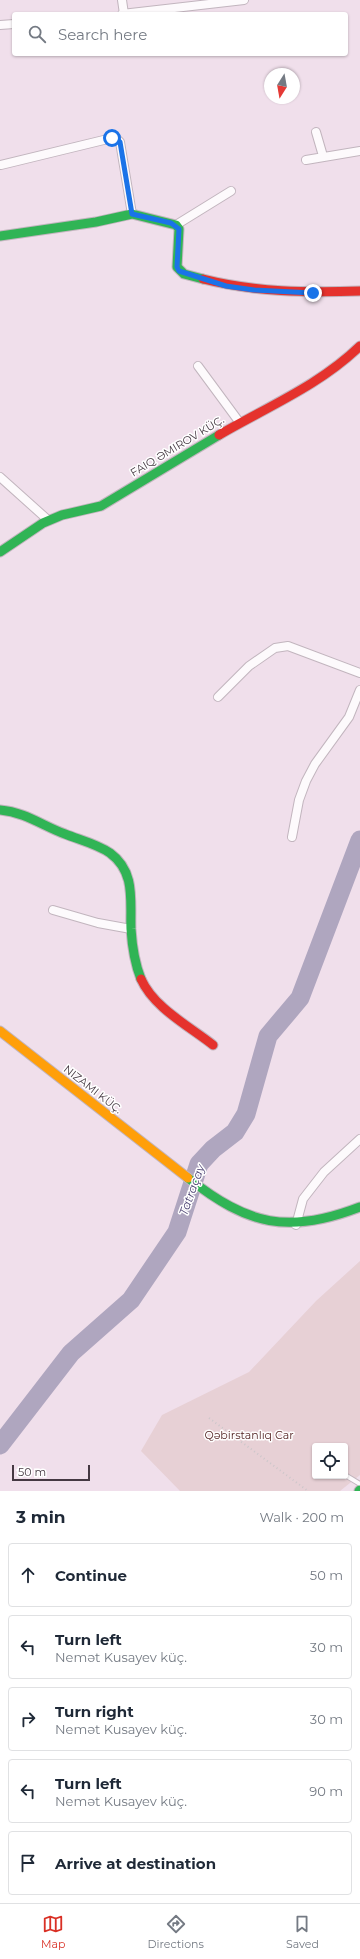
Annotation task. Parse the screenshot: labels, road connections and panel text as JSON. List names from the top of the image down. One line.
{"streets":{"street":["FAIQ ƏMIROV KÜÇ.","NIZAMI KÜÇ."]},"water":["Tatraçay"],"parks":["Qəbirstanlıq Car"],"scale_bar":"50 m","north":"bottom","page":{"search":"Search here","scale":"50 m","heading":["3 min","Walk · 200 m"],"list":[["Continue","50 m"],["Turn left","Nemət Kusayev küç.","30 m"],["Turn right","Nemət Kusayev küç.","30 m"],["Turn left","Nemət Kusayev küç.","90 m"],"Arrive at destination"],"nav":["Map","Directions","Saved"]}}
